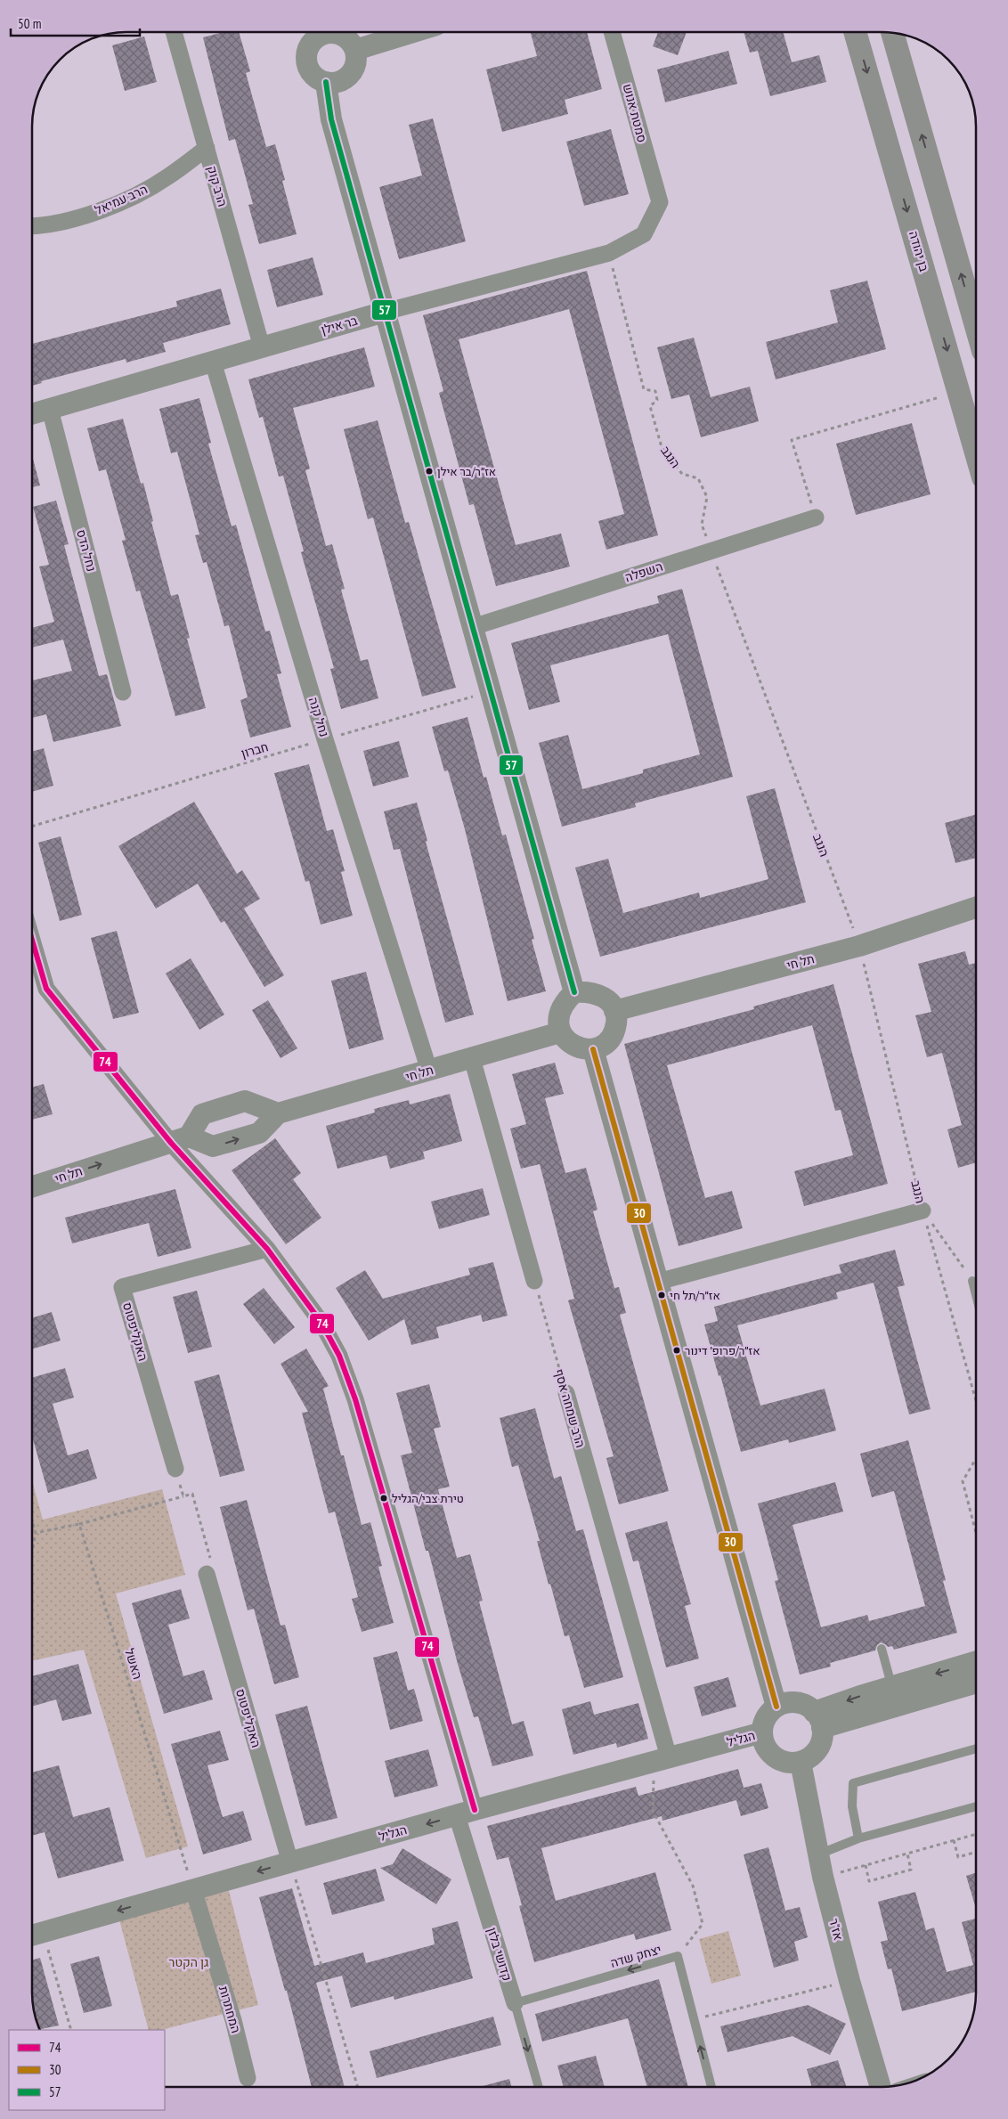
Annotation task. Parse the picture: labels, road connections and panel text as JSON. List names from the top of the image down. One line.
{"streets":{"main road":["בן יהודה"],"street":["סמטת אנוש","הרב קוק","הרב עמיאל","בר אילן","הנגב","נחל הדס","השפלה","נחל קנה","תל חי","האקליפטוס","הרב שמחה אסף","הגליל","אז\"ר","קדושי בלזן","המחתרות"],"lane":["יצחק שדה"],"path":["חברון","האשל"]},"crossings":[["סמטת אנוש","בר אילן"],["הרב קוק","הרב עמיאל"],["הרב קוק","בר אילן"],["בר אילן","הנגב"],["בר אילן","נחל הדס"],["בר אילן","נחל קנה"],["הנגב","השפלה"],["הנגב","תל חי"],["נחל קנה","חברון"],["נחל קנה","תל חי"],["תל חי","קדושי בלזן"],["האקליפטוס","הגליל"],["האקליפטוס","קדושי בלזן"],["הרב שמחה אסף","הגליל"],["האשל","הגליל"],["האשל","המחתרות"],["הגליל","אז\"ר"],["הגליל","קדושי בלזן"],["הגליל","המחתרות"],["קדושי בלזן","יצחק שדה"]],"one_way":["הגליל"],"parks":["גן הקטר"],"places":["אז״ר/בר אילן","אז״ר/תל חי","אז״ר/פרופ׳ דינור","טירת צבי/הגליל"],"lines":["transit line 57","transit line 74","transit line 30"],"legend":["74","30","57"],"scale_bar":"50 m"}
